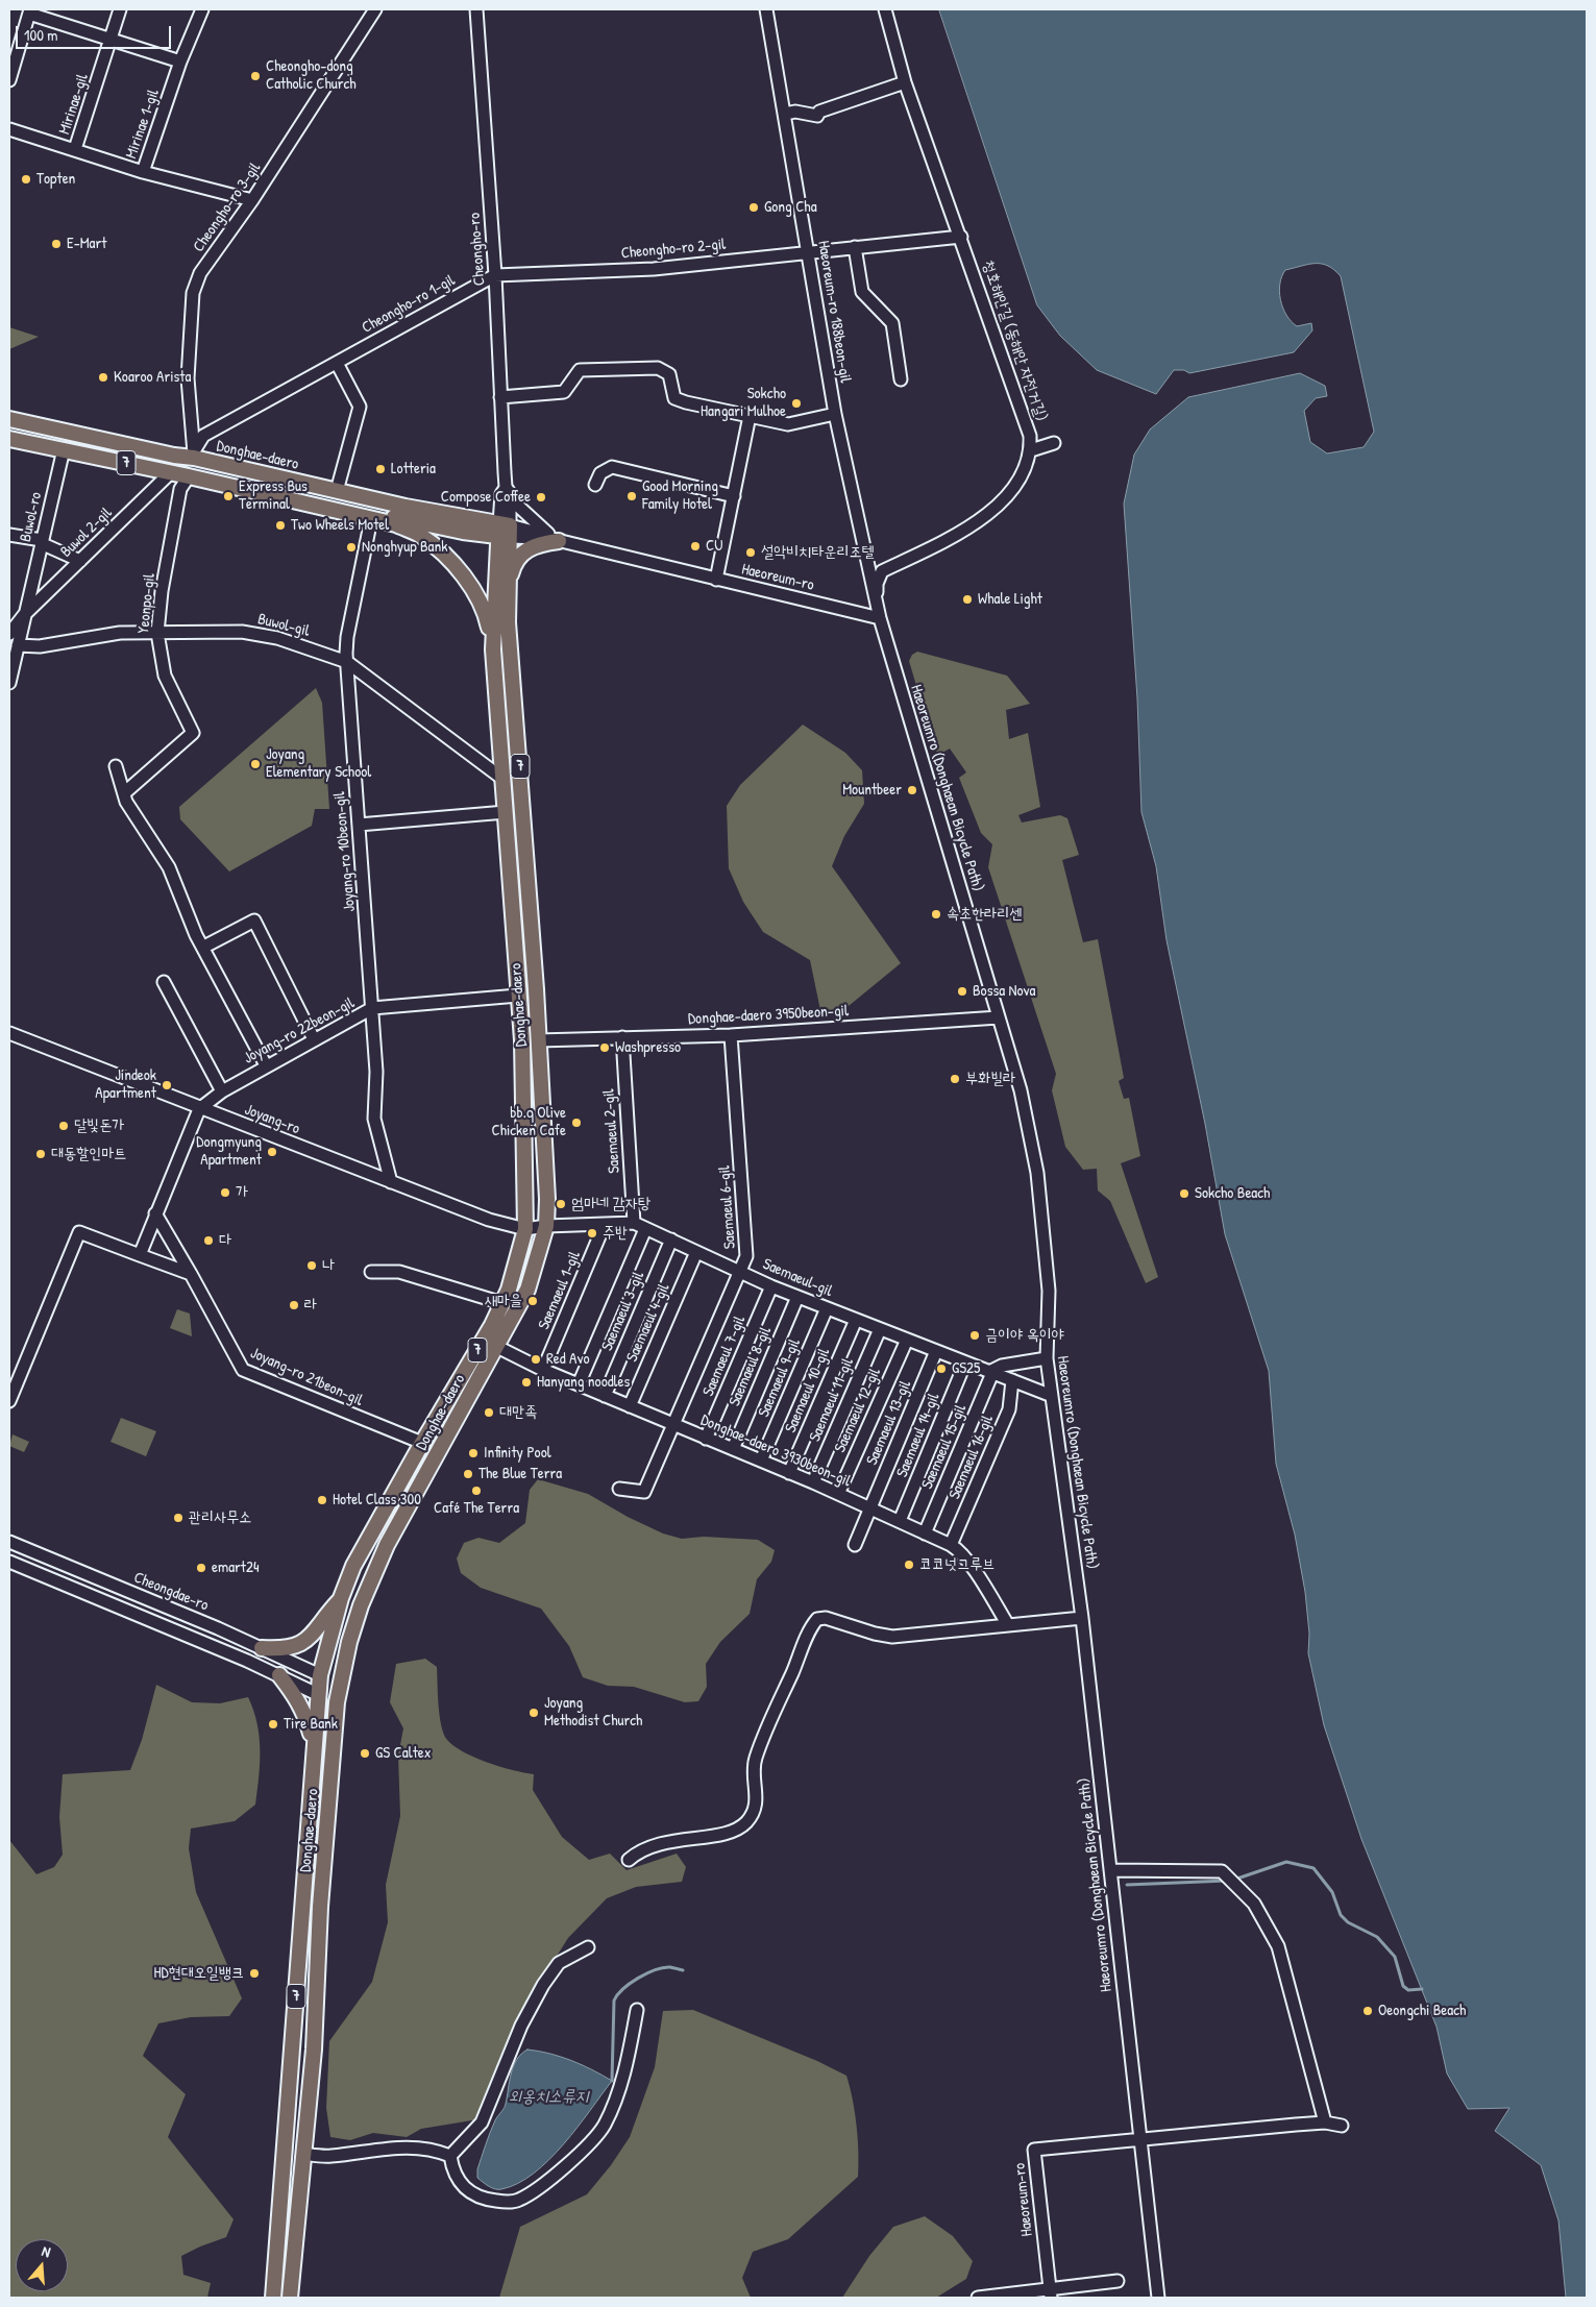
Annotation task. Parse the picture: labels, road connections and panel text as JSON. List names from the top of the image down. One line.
{"streets":{"main road":["Donghae-daero","7"],"street":["Mirinae-gil","Mirinae 1-gil","Cheongho-ro 3-gil","Cheongho-ro","Cheongho-ro 2-gil","Cheongho-ro 1-gil","Haeoreum-ro 188beon-gil","청호해안길 (동해안 자전거길)","Buwol-ro","Buwol 2-gil","Haeoreum-ro","Yeonpo-gil","Buwol-gil","Haeoreumro (Donghaean Bicycle Path)","Joyang-ro 10beon-gil","Donghae-daero 3950beon-gil","Joyang-ro 22beon-gil","Joyang-ro","Saemaeul 2-gil","Saemaeul 6-gil","Saemaeul-gil","Saemaeul 1-gil","Saemaeul 3-gil","Saemaeul 4-gil","Saemaeul 7-gil","Saemaeul 8-gil","Joyang-ro 21beon-gil","Saemaeul 9-gil","Saemaeul 10-gil","Saemaeul 11-gil","Saemaeul 12-gil","Saemaeul 13-gil","Saemaeul 14-gil","Saemaeul 15-gil","Donghae-daero 3930beon-gil","Saemaeul 16-gil","Cheongdae-ro"]},"crossings":[["Mirinae 1-gil","Cheongho-ro 3-gil"],["Cheongho-ro 3-gil","Cheongho-ro 1-gil"],["Cheongho-ro 3-gil","Donghae-daero"],["Cheongho-ro","Cheongho-ro 2-gil"],["Cheongho-ro","Cheongho-ro 1-gil"],["Cheongho-ro","Donghae-daero"],["Cheongho-ro","Haeoreum-ro"],["Cheongho-ro 2-gil","Cheongho-ro 1-gil"],["Cheongho-ro 2-gil","Haeoreum-ro 188beon-gil"],["Cheongho-ro 2-gil","청호해안길 (동해안 자전거길)"],["Cheongho-ro 1-gil","Donghae-daero"],["Haeoreum-ro 188beon-gil","Haeoreum-ro"],["Haeoreum-ro 188beon-gil","Haeoreumro (Donghaean Bicycle Path)"],["Donghae-daero","Buwol-ro"],["Donghae-daero","Buwol 2-gil"],["Donghae-daero","Haeoreum-ro"],["Donghae-daero","Yeonpo-gil"],["Donghae-daero","Buwol-gil"],["Donghae-daero","Joyang-ro 10beon-gil"],["Donghae-daero","Donghae-daero 3950beon-gil"],["Donghae-daero","Joyang-ro 22beon-gil"],["Donghae-daero","Joyang-ro"],["Donghae-daero","Joyang-ro 21beon-gil"],["Donghae-daero","Donghae-daero 3930beon-gil"],["Donghae-daero","Cheongdae-ro"],["Buwol-ro","Buwol 2-gil"],["Buwol-ro","Buwol-gil"],["Haeoreum-ro","Haeoreumro (Donghaean Bicycle Path)"],["Yeonpo-gil","Buwol-gil"],["Buwol-gil","Joyang-ro 10beon-gil"],["Haeoreumro (Donghaean Bicycle Path)","Donghae-daero 3950beon-gil"],["Haeoreumro (Donghaean Bicycle Path)","Saemaeul-gil"],["Joyang-ro 10beon-gil","Joyang-ro 22beon-gil"],["Joyang-ro 10beon-gil","Joyang-ro"],["Donghae-daero 3950beon-gil","Saemaeul 2-gil"],["Donghae-daero 3950beon-gil","Saemaeul 6-gil"],["Joyang-ro 22beon-gil","Joyang-ro"],["Saemaeul 2-gil","Saemaeul-gil"],["Saemaeul 6-gil","Saemaeul-gil"],["Saemaeul 6-gil","Donghae-daero 3930beon-gil"],["Saemaeul-gil","Saemaeul 3-gil"],["Saemaeul-gil","Saemaeul 4-gil"],["Saemaeul-gil","Saemaeul 7-gil"],["Saemaeul-gil","Saemaeul 8-gil"],["Saemaeul-gil","Saemaeul 9-gil"],["Saemaeul-gil","Saemaeul 10-gil"],["Saemaeul-gil","Saemaeul 11-gil"],["Saemaeul-gil","Saemaeul 12-gil"],["Saemaeul-gil","Saemaeul 13-gil"],["Saemaeul-gil","Saemaeul 14-gil"],["Saemaeul-gil","Saemaeul 15-gil"],["Saemaeul-gil","Saemaeul 16-gil"],["Saemaeul 1-gil","Donghae-daero 3930beon-gil"],["Saemaeul 3-gil","Donghae-daero 3930beon-gil"],["Saemaeul 4-gil","Donghae-daero 3930beon-gil"],["Saemaeul 7-gil","Donghae-daero 3930beon-gil"],["Saemaeul 8-gil","Donghae-daero 3930beon-gil"],["Saemaeul 9-gil","Donghae-daero 3930beon-gil"],["Saemaeul 10-gil","Donghae-daero 3930beon-gil"],["Saemaeul 11-gil","Donghae-daero 3930beon-gil"],["Saemaeul 12-gil","Donghae-daero 3930beon-gil"],["Saemaeul 13-gil","Donghae-daero 3930beon-gil"],["Saemaeul 14-gil","Donghae-daero 3930beon-gil"],["Saemaeul 15-gil","Donghae-daero 3930beon-gil"],["Donghae-daero 3930beon-gil","Saemaeul 16-gil"]],"water":["외옹치소류지"],"places":["Cheongho-dong Catholic Church","Topten","Gong Cha","E-Mart","Koaroo Arista","Sokcho Hangari Mulhoe","Lotteria","Express Bus Terminal","Good Morning Family Hotel","Compose Coffee","Two Wheels Motel","CU","Nonghyup Bank","설악비치타운리조텔","Whale Light","Joyang Elementary School","Mountbeer","속초한라리센","Bossa Nova","Washpresso","부화빌라","Jindeok Apartment","bb.q Olive Chicken Cafe","달빛돈가","Dongmyung Apartment","대동할인마트","가","Sokcho Beach","엄마네 감자탕","주반","다","나","새마을","라","금이야 옥이야","Red Avo","GS25","Hanyang noodles","대만족","Infinity Pool","The Blue Terra","Café The Terra","Hotel Class 300","관리사무소","코코넛그루브","emart24","Joyang Methodist Church","Tire Bank","GS Caltex","HD현대오일뱅크","Oeongchi Beach"],"scale_bar":"100 m","north":"top"}
